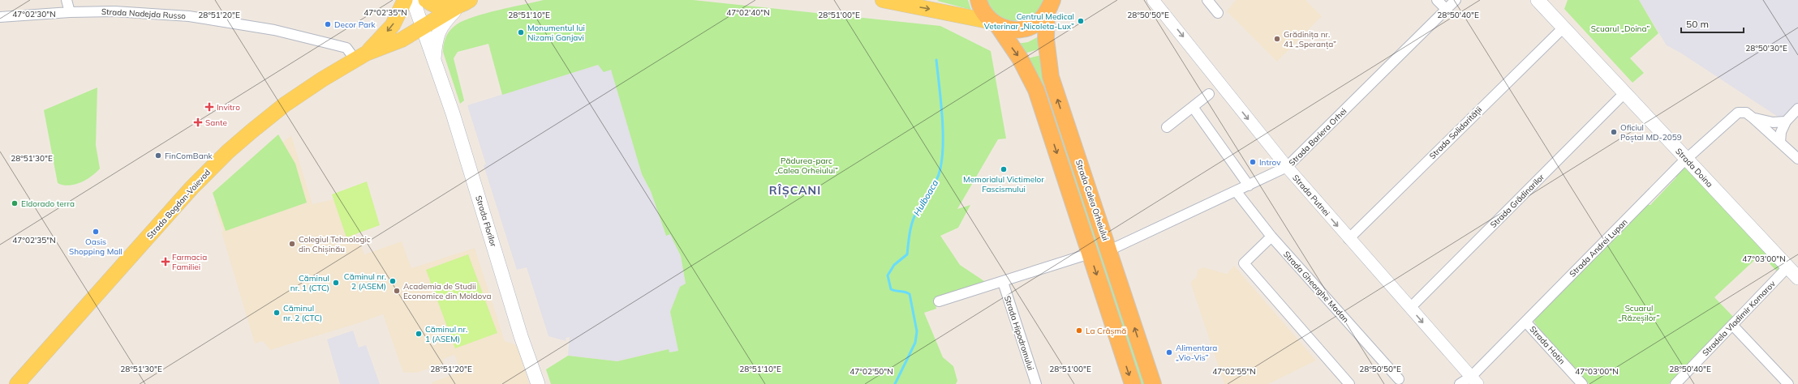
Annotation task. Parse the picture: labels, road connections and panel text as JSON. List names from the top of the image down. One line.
{"streets":{"highway":["Strada Calea Orheiului"],"main road":["Strada Doina","Strada Bogdan-Voievod","Strada Florilor"],"street":["Strada Nadejda Russo","Strada Solidarității","Strada Bariera Orhei","Strada Putnei","Strada Grădinarilor","Strada Andrei Lupan","Strada Gheorghe Madan","Stradela Vladimir Komarov","Strada Hipodromului","Strada Hotin"]},"crossings":[["Strada Nadejda Russo","Strada Bogdan-Voievod"],["Strada Solidarității","Strada Doina"],["Strada Solidarității","Strada Putnei"],["Strada Bariera Orhei","Strada Putnei"],["Strada Bariera Orhei","Strada Calea Orheiului"],["Strada Bariera Orhei","Strada Gheorghe Madan"],["Strada Doina","Strada Grădinarilor"],["Strada Doina","Strada Andrei Lupan"],["Strada Doina","Stradela Vladimir Komarov"],["Strada Putnei","Strada Grădinarilor"],["Strada Putnei","Strada Andrei Lupan"],["Strada Bogdan-Voievod","Strada Florilor"],["Strada Andrei Lupan","Strada Hotin"]],"one_way":["Strada Putnei"],"districts":["RÎȘCANI"],"water":["Hulboaca"],"parks":["Scuarul „Doina”","Pădurea-parc „Calea Orheiului”","Scuarul „Răzeșilor”"],"places":{"other":["Centrul Medical Veterinar „Nicoleta-Lux”","Decor Park","Monumentul lui Nizami Ganjavi","Grădinița nr. 41 „Speranța”","Oficiul Poștal MD-2059","FinComBank","Introv","Memorialul Victimelor Fascismului","Eldorado terra","Oasis Shopping Mall","Colegiul Tehnologic din Chișinău","Căminul nr. 2 (ASEM)","Căminul nr. 1 (CTC)","Academia de Studii Economice din Moldova","Căminul nr. 2 (CTC)","La Crâșmă","Căminul nr. 1 (ASEM)","Alimentara „Vio-Vis”"],"health":["Invitro","Sante","Farmacia Familiei"]},"scale_bar":"50 m","coordinates":["47°02'40\"N","47°02'35\"N","47°02'30\"N","28°51'00\"E","28°51'20\"E","28°51'10\"E","28°50'50\"E","28°50'40\"E","28°50'30\"E","28°51'30\"E","47°03'00\"N","47°02'50\"N","47°02'55\"N"]}
